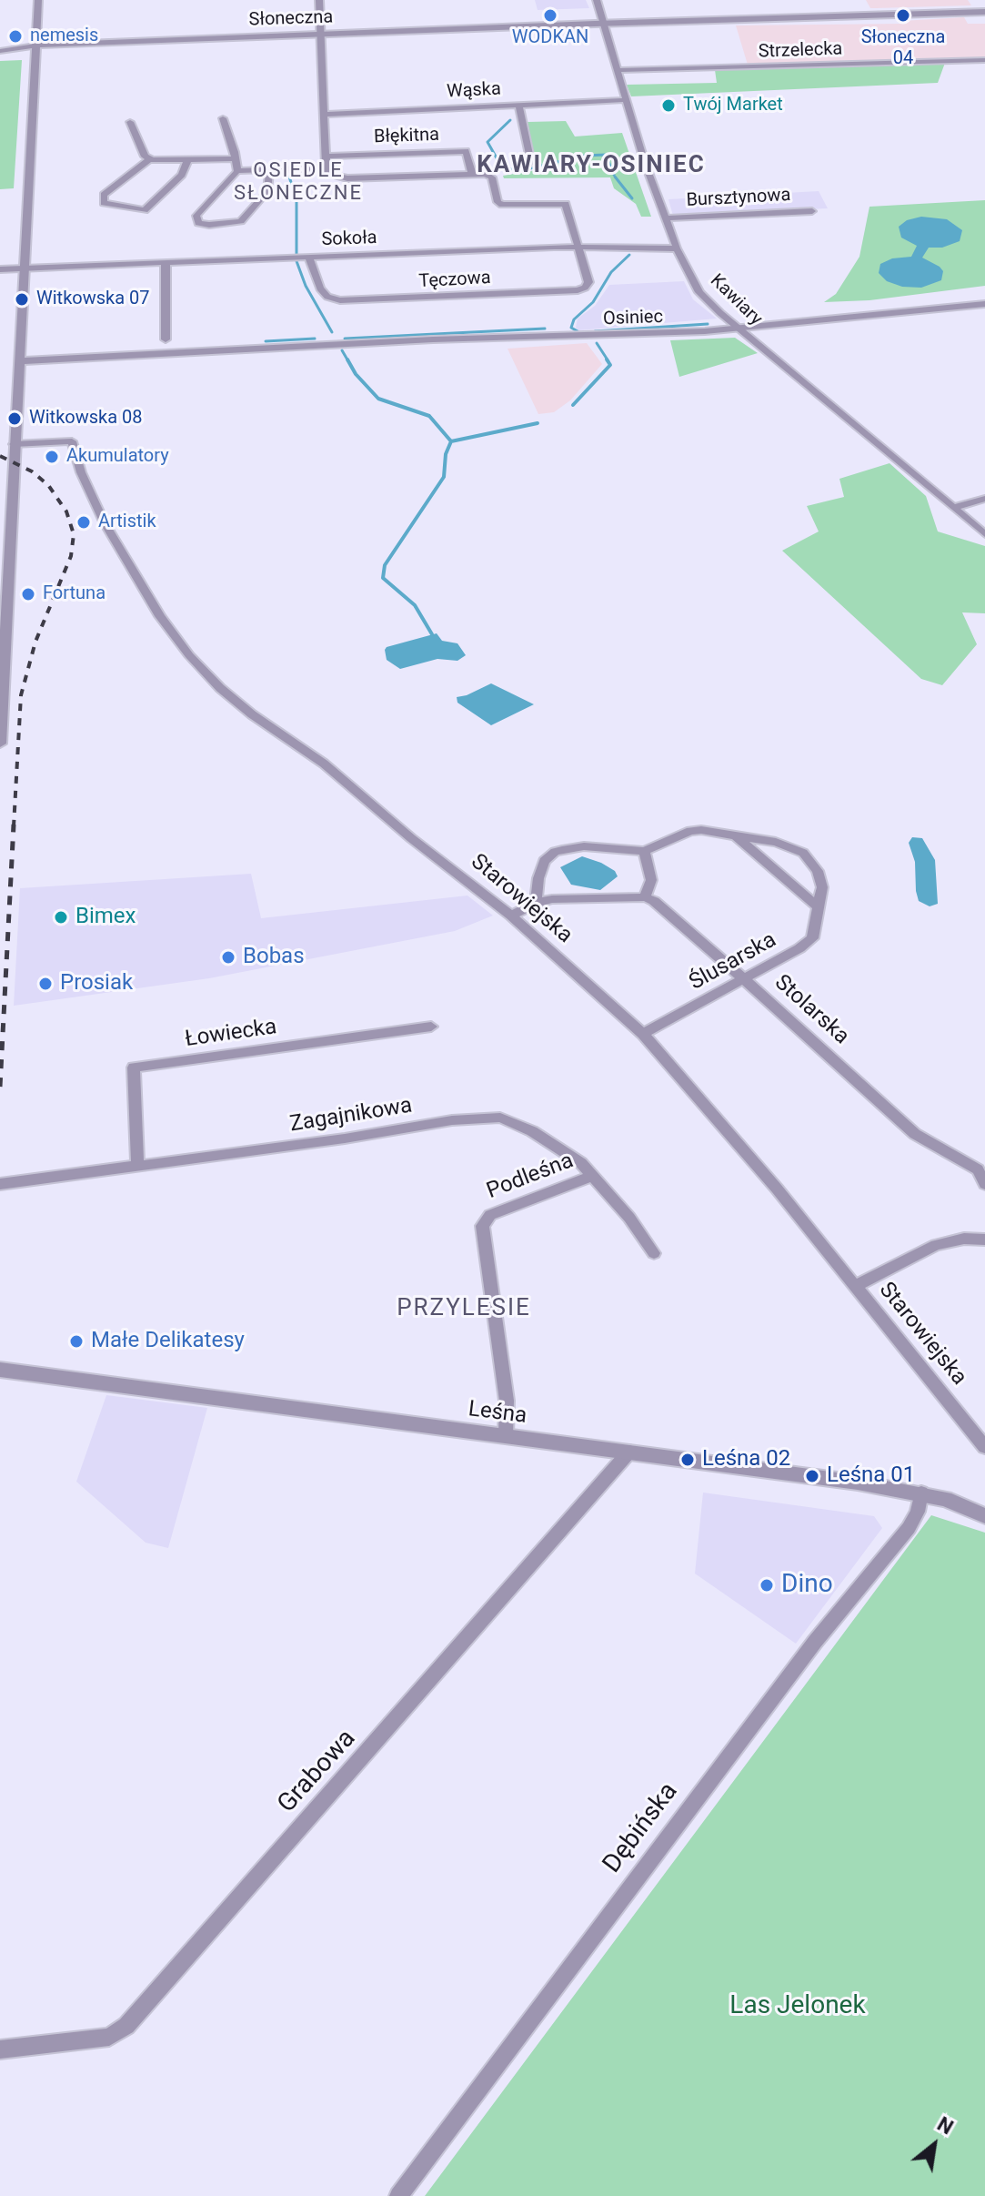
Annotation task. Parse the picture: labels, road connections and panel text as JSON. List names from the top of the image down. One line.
{"streets":{"street":["Słoneczna","Strzelecka","Wąska","Błękitna","Bursztynowa","Sokoła","Tęczowa","Kawiary","Osiniec","Starowiejska","Ślusarska","Stolarska","Łowiecka","Zagajnikowa","Podleśna","Leśna","Grabowa","Dębińska"]},"crossings":[["Słoneczna","Kawiary"],["Strzelecka","Kawiary"],["Wąska","Kawiary"],["Bursztynowa","Kawiary"],["Sokoła","Tęczowa"],["Sokoła","Kawiary"],["Kawiary","Osiniec"],["Starowiejska","Ślusarska"],["Ślusarska","Stolarska"],["Łowiecka","Zagajnikowa"],["Zagajnikowa","Podleśna"],["Podleśna","Leśna"],["Leśna","Grabowa"],["Leśna","Dębińska"]],"districts":["KAWIARY-OSINIEC","OSIEDLE SŁONECZNE","PRZYLESIE"],"parks":["Las Jelonek"],"places":["WODKAN","Słoneczna 04","nemesis","Twój Market","Witkowska 07","Witkowska 08","Akumulatory","Artistik","Fortuna","Bimex","Bobas","Prosiak","Małe Delikatesy","Leśna 02","Leśna 01","Dino"],"north":"top right"}
